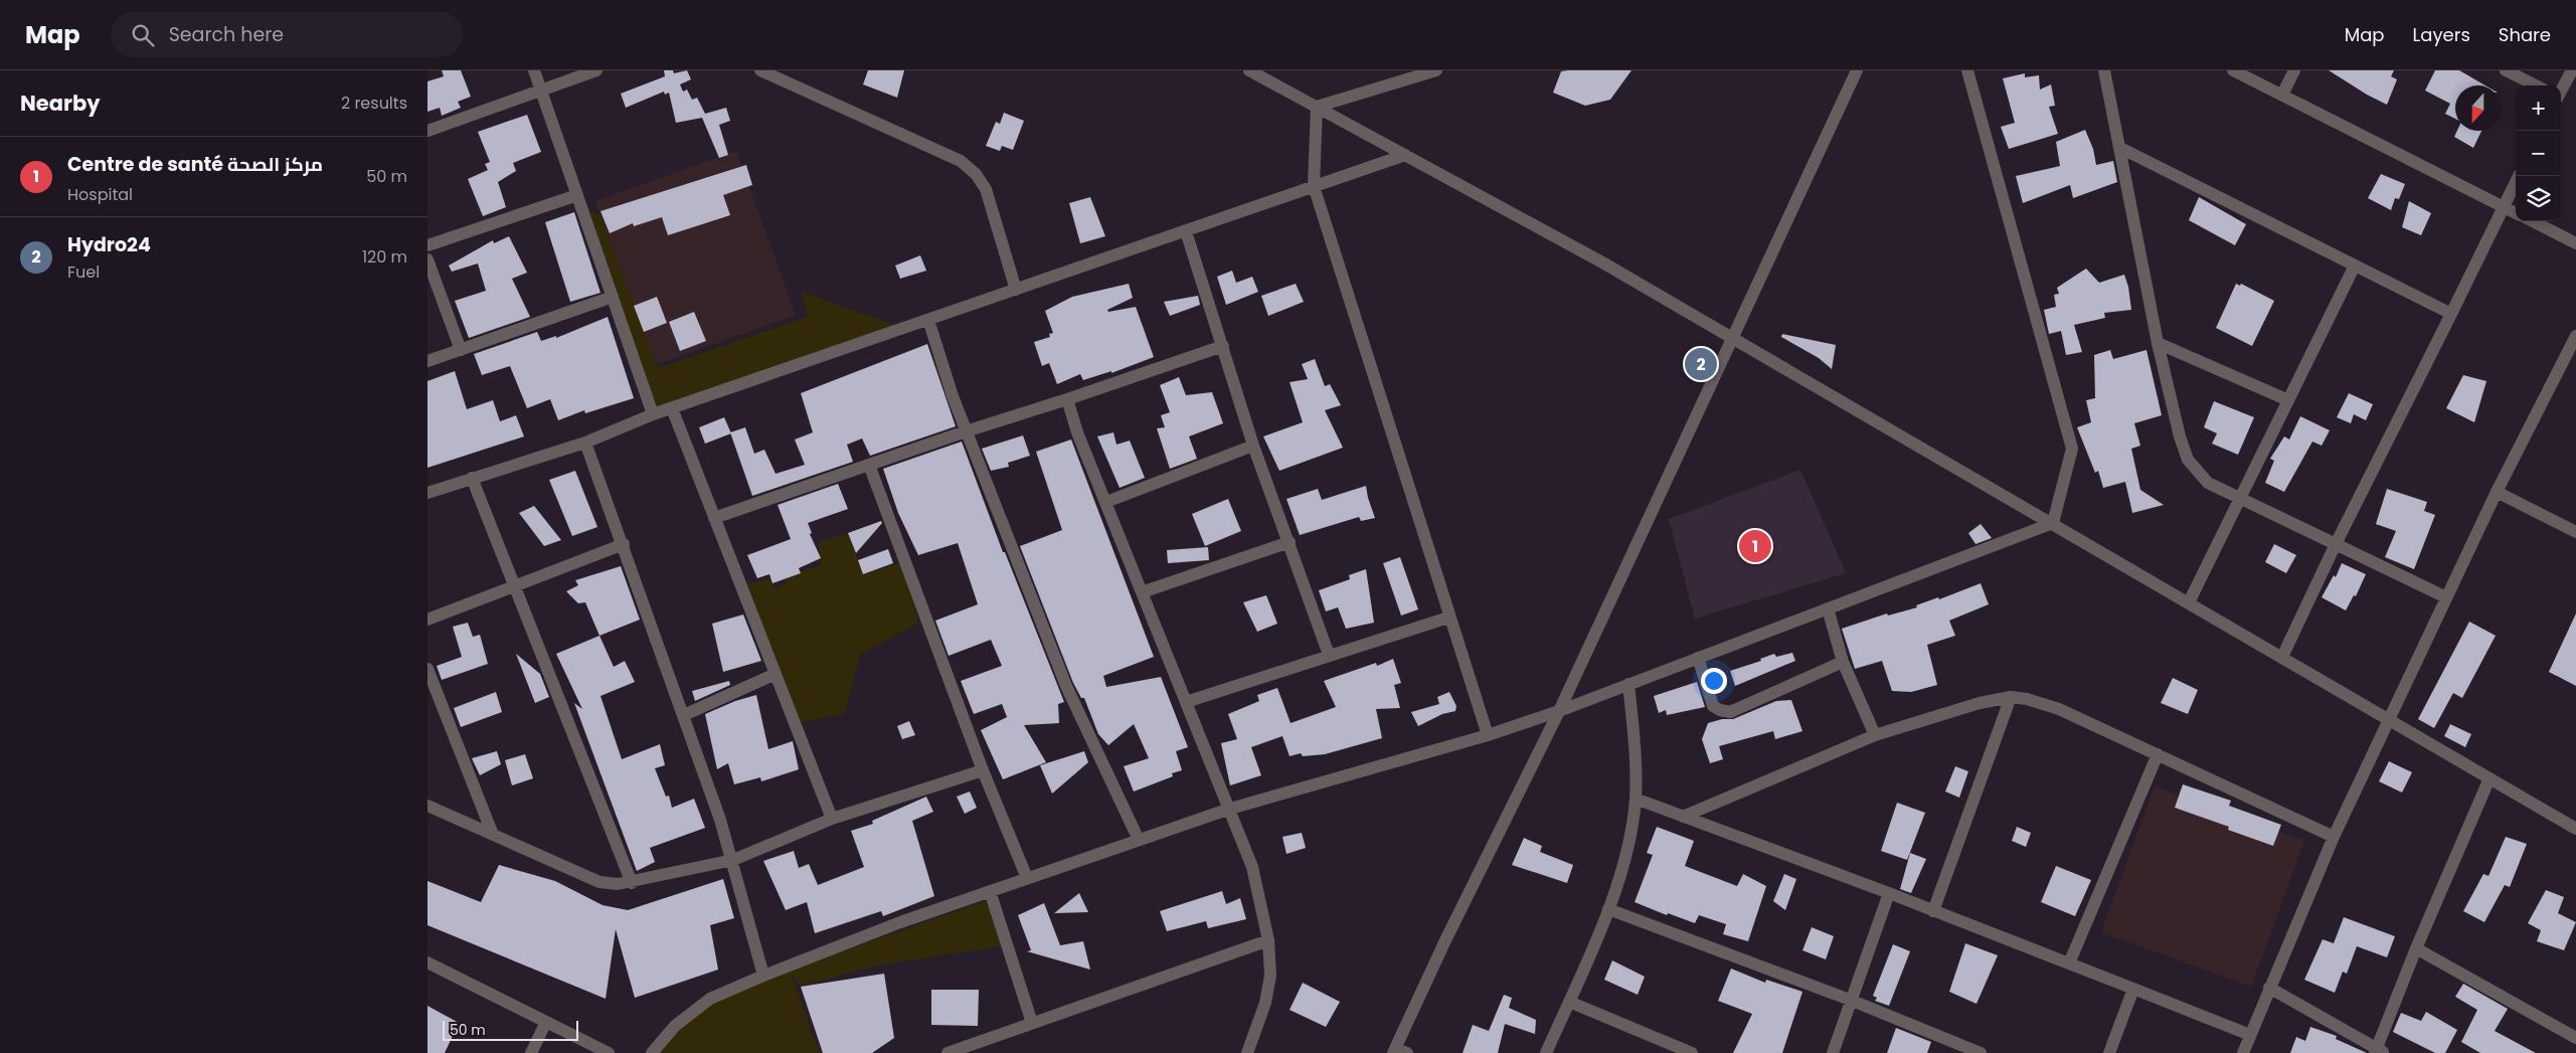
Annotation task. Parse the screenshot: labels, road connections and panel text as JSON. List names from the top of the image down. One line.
{"scale_bar":"50 m","north":"bottom","page":{"header":"Map","search":"Search here","nav":["Map","Layers","Share"],"heading":["Nearby","2 results"],"map_buttons":["+","−"],"list":[{"mark":"1","name":"Centre de santé مركز الصحة","note":"Hospital","value":"50 m"},{"mark":"2","name":"Hydro24","note":"Fuel","value":"120 m"}],"pins":["2","1"],"scale":"50 m"}}
